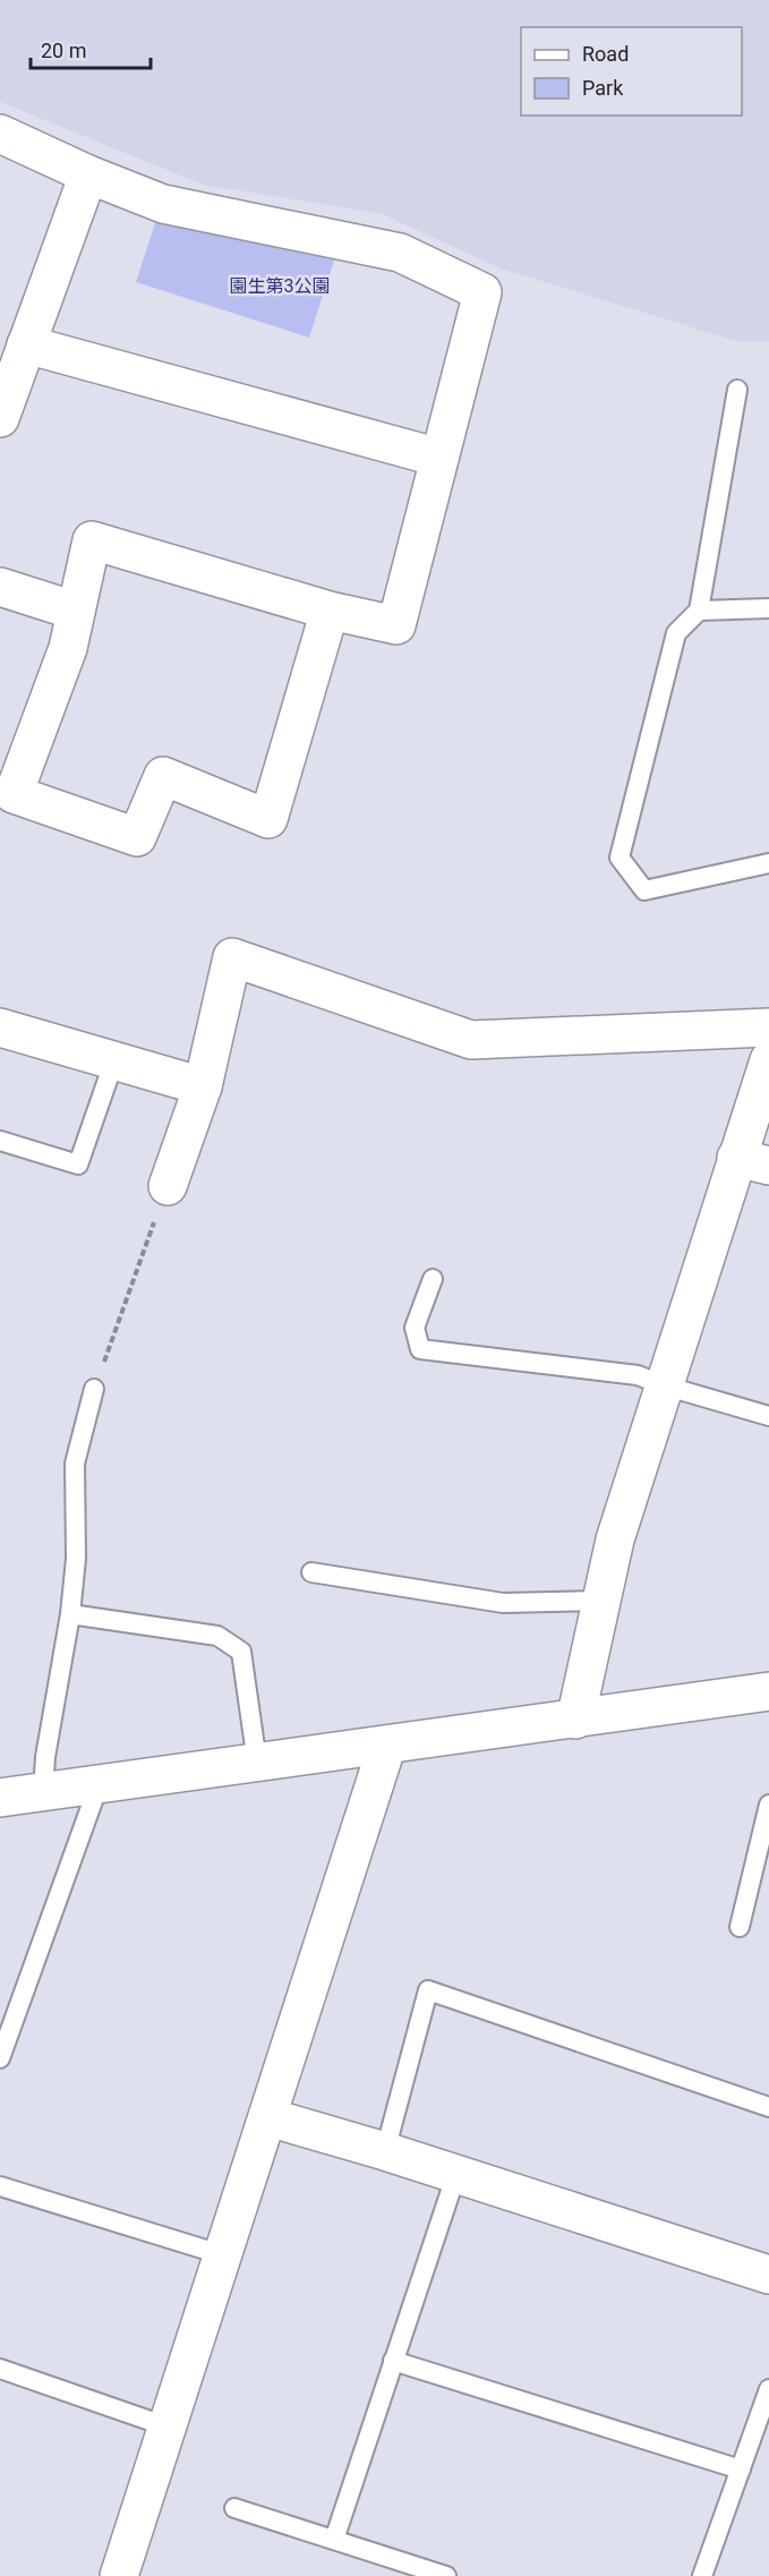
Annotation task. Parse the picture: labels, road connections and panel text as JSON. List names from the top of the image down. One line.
{"parks":["園生第3公園"],"legend":["Road","Park"],"scale_bar":"20 m"}
